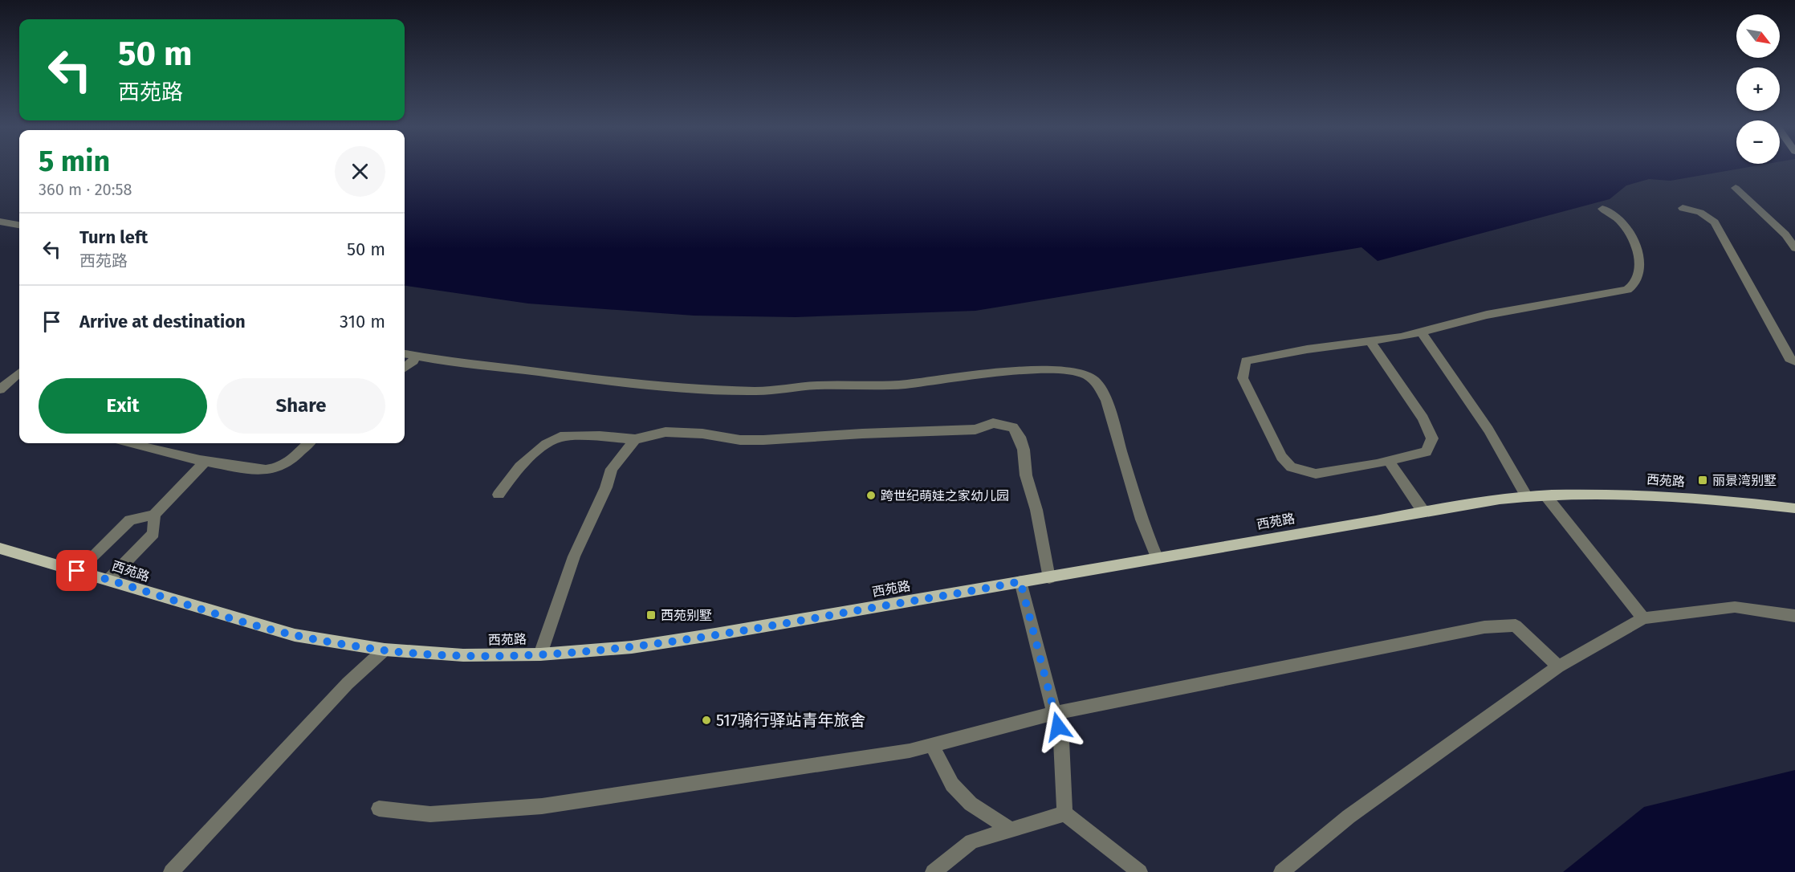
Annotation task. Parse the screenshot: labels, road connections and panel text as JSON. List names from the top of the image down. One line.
{"streets":{"main road":["西苑路"]},"places":{"transit":["丽景湾别墅","西苑别墅"],"other":["跨世纪萌娃之家幼儿园","517骑行驿站青年旅舍"]},"north":"bottom right","page":{"map_buttons":["+","−"],"turn":["50 m","西苑路"],"heading":["5 min","360 m · 20:58"],"list":[{"name":"Turn left","note":"西苑路","value":"50 m"},{"name":"Arrive at destination","value":"310 m"}],"buttons":["Exit","Share"]}}
